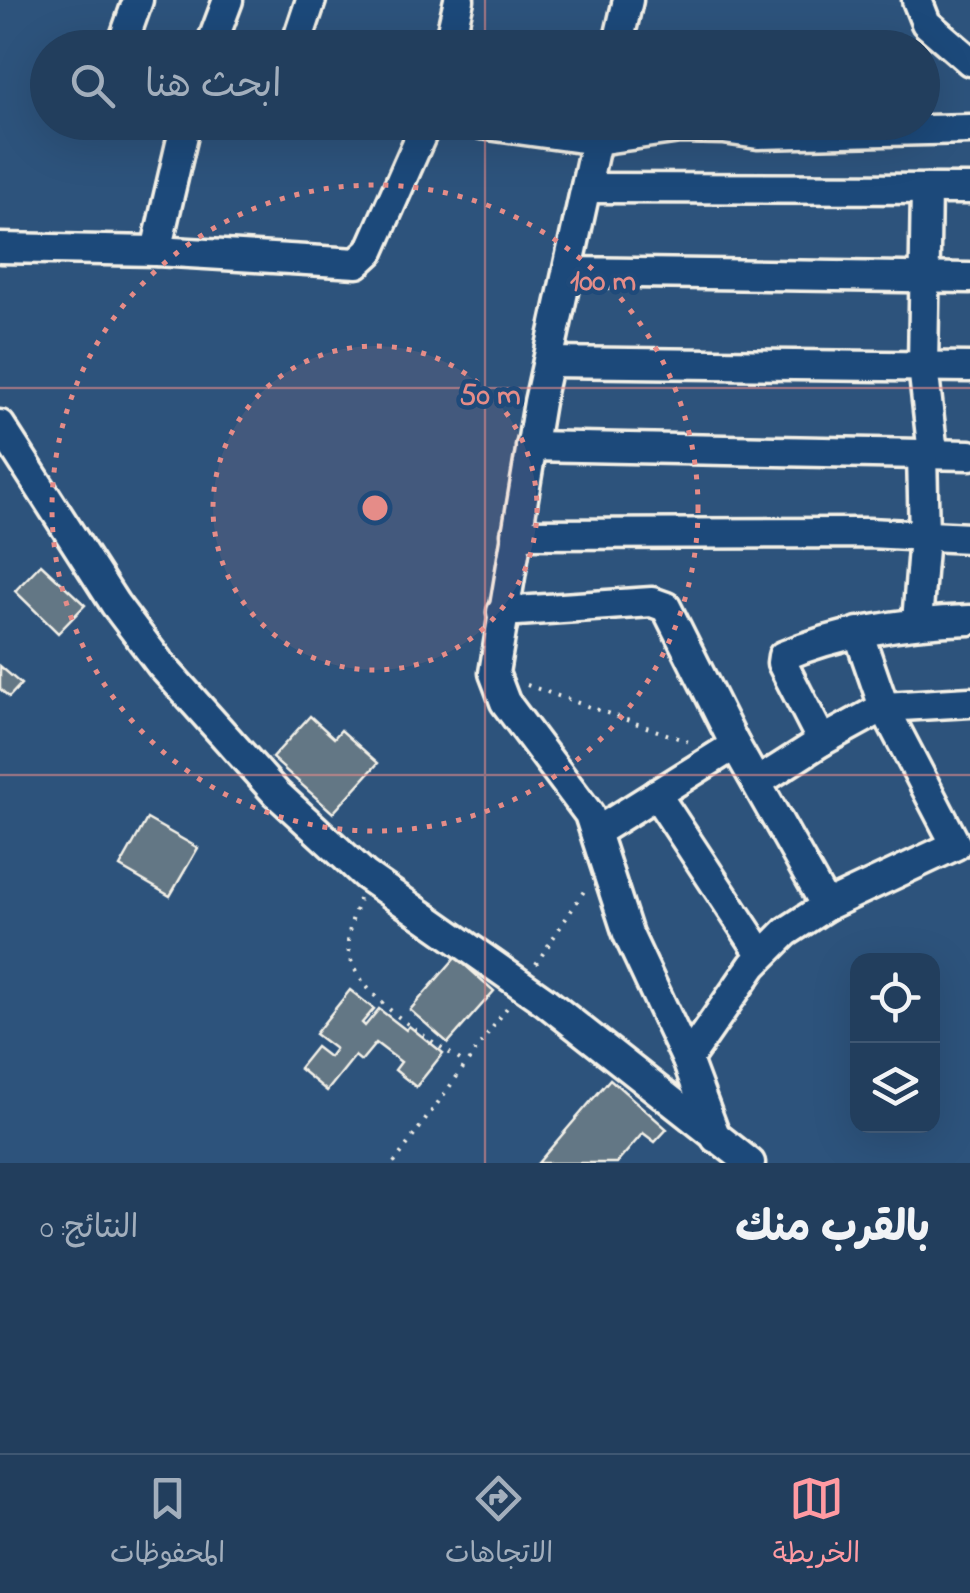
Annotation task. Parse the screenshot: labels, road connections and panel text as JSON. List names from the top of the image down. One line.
{"page":{"search":"ابحث هنا","heading":["بالقرب منك","النتائج: 0"],"nav":["الخريطة","الاتجاهات","المحفوظات"]},"rings":["100 m","50 m"]}
